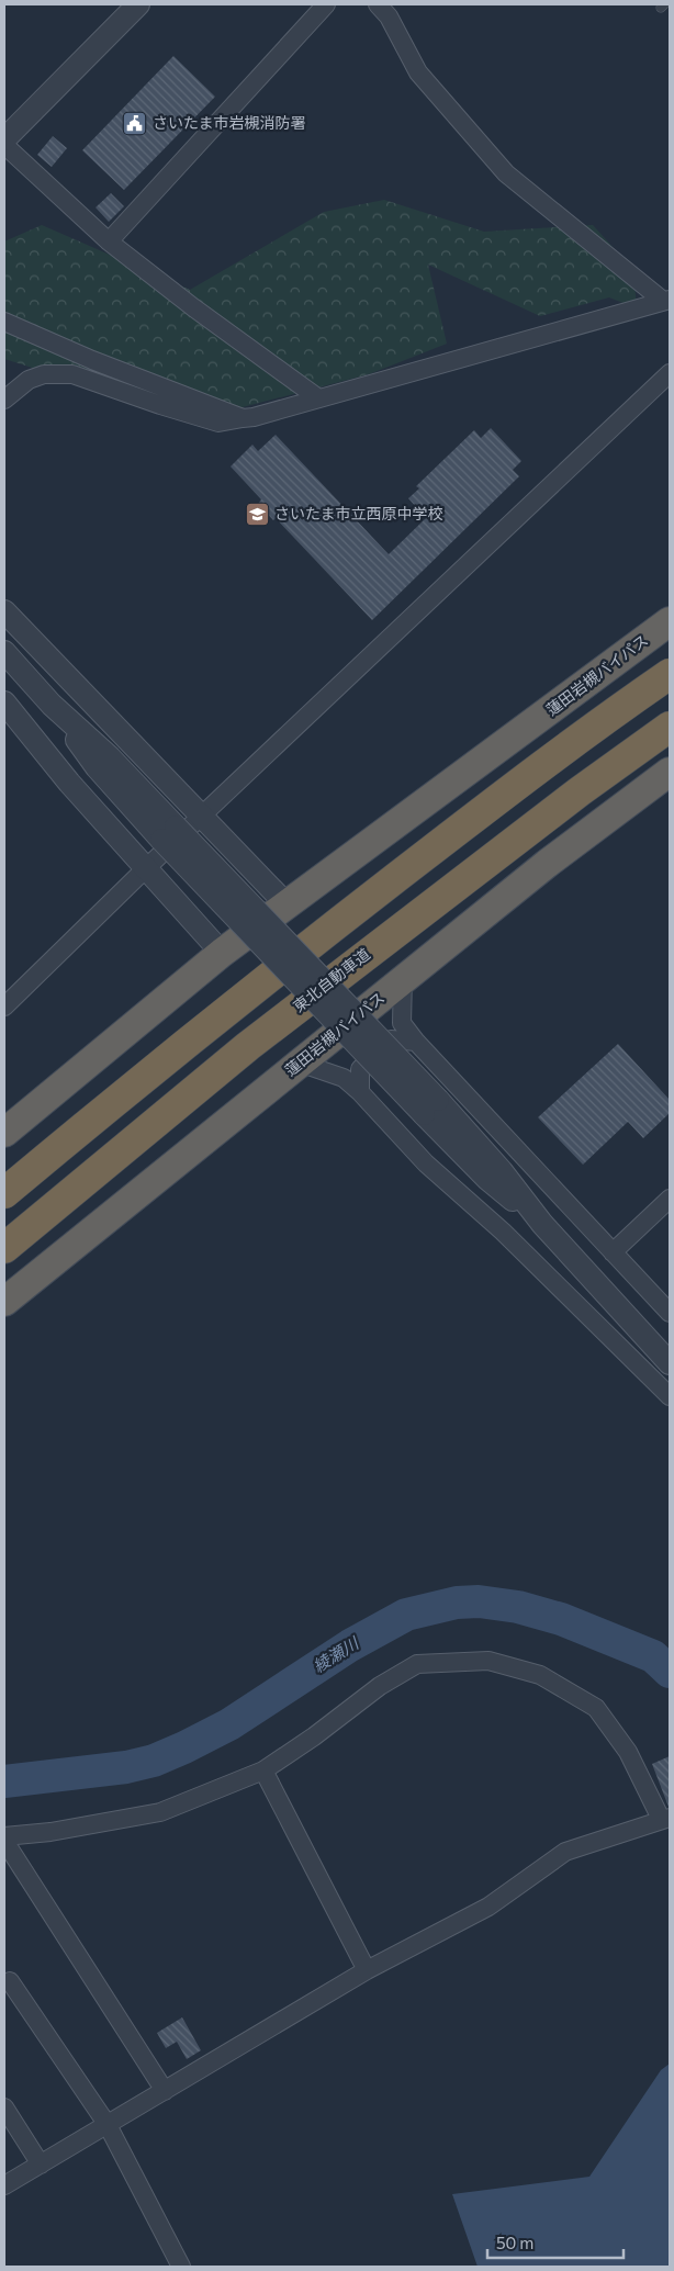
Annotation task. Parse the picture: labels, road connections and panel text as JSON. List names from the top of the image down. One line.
{"streets":{"highway":["蓮田岩槻バイパス","東北自動車道"]},"water":["綾瀬川"],"places":{"public building":["さいたま市岩槻消防署"],"school or university":["さいたま市立西原中学校"]},"scale_bar":"50 m"}
